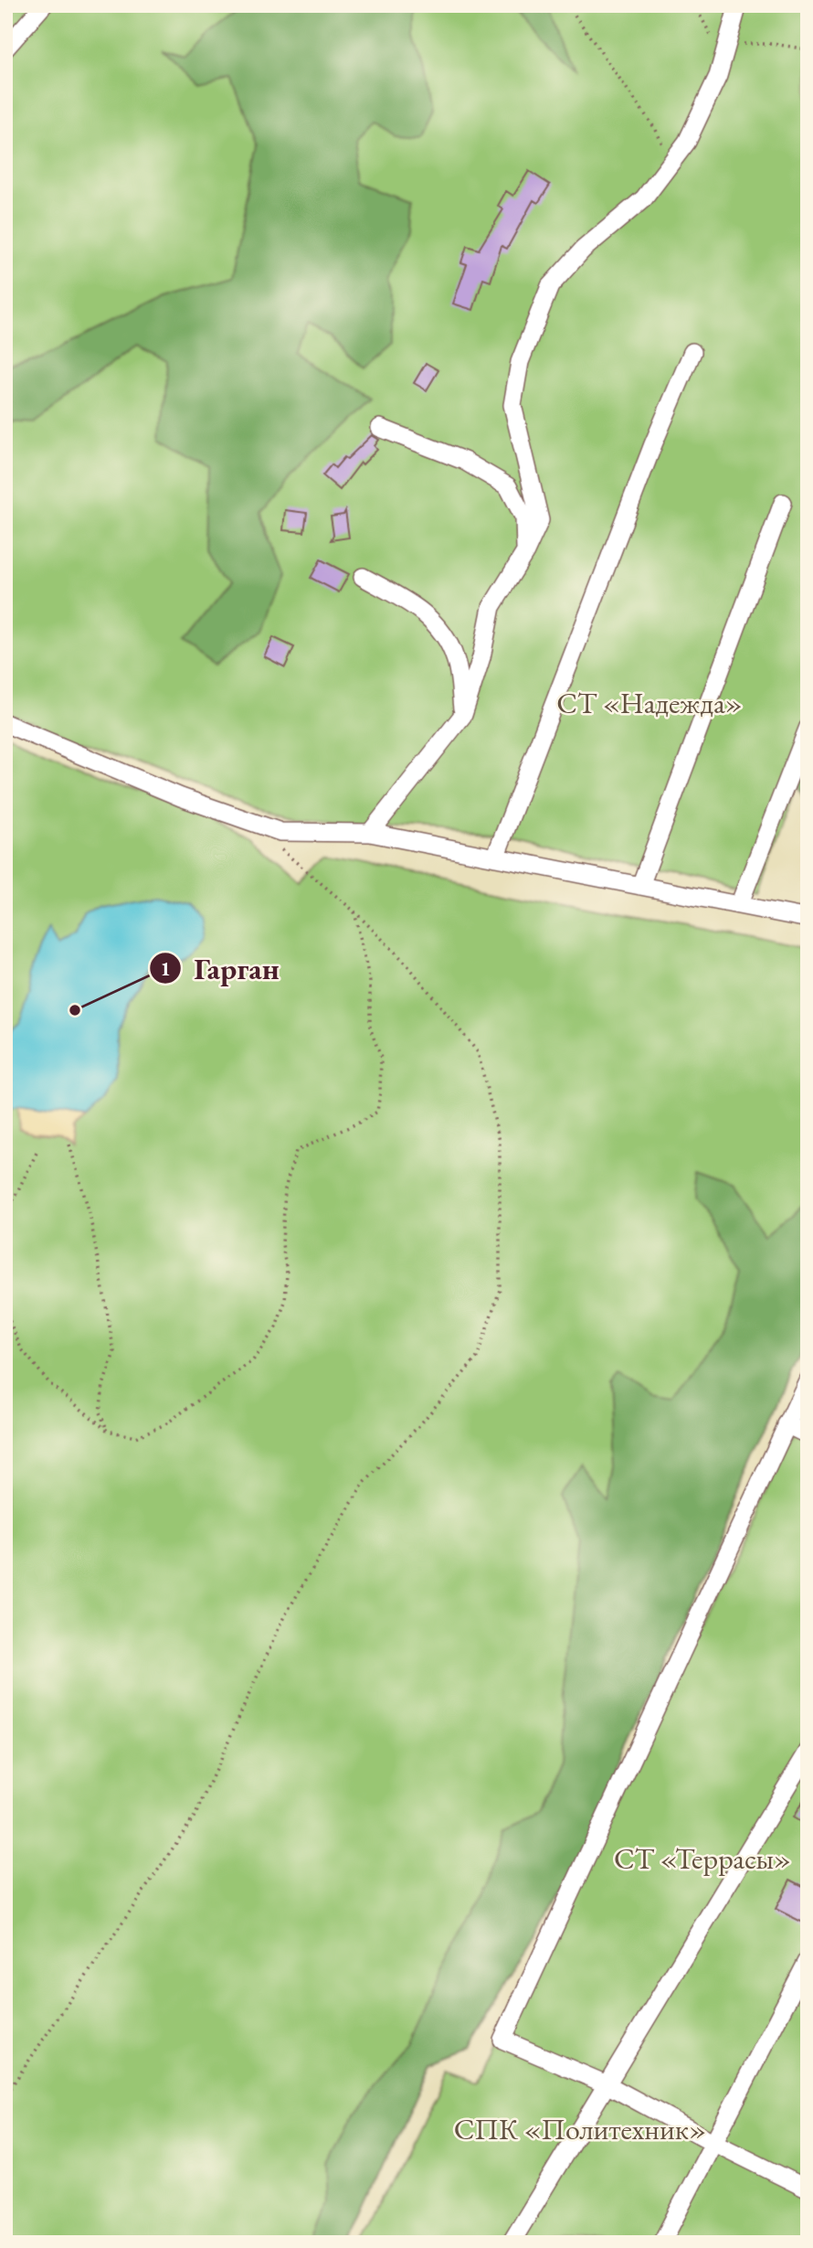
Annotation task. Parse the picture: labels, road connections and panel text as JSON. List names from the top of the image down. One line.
{"parks":["СТ «Надежда»","СТ «Террасы»","СПК «Политехник»"],"places":["Гарган"]}
